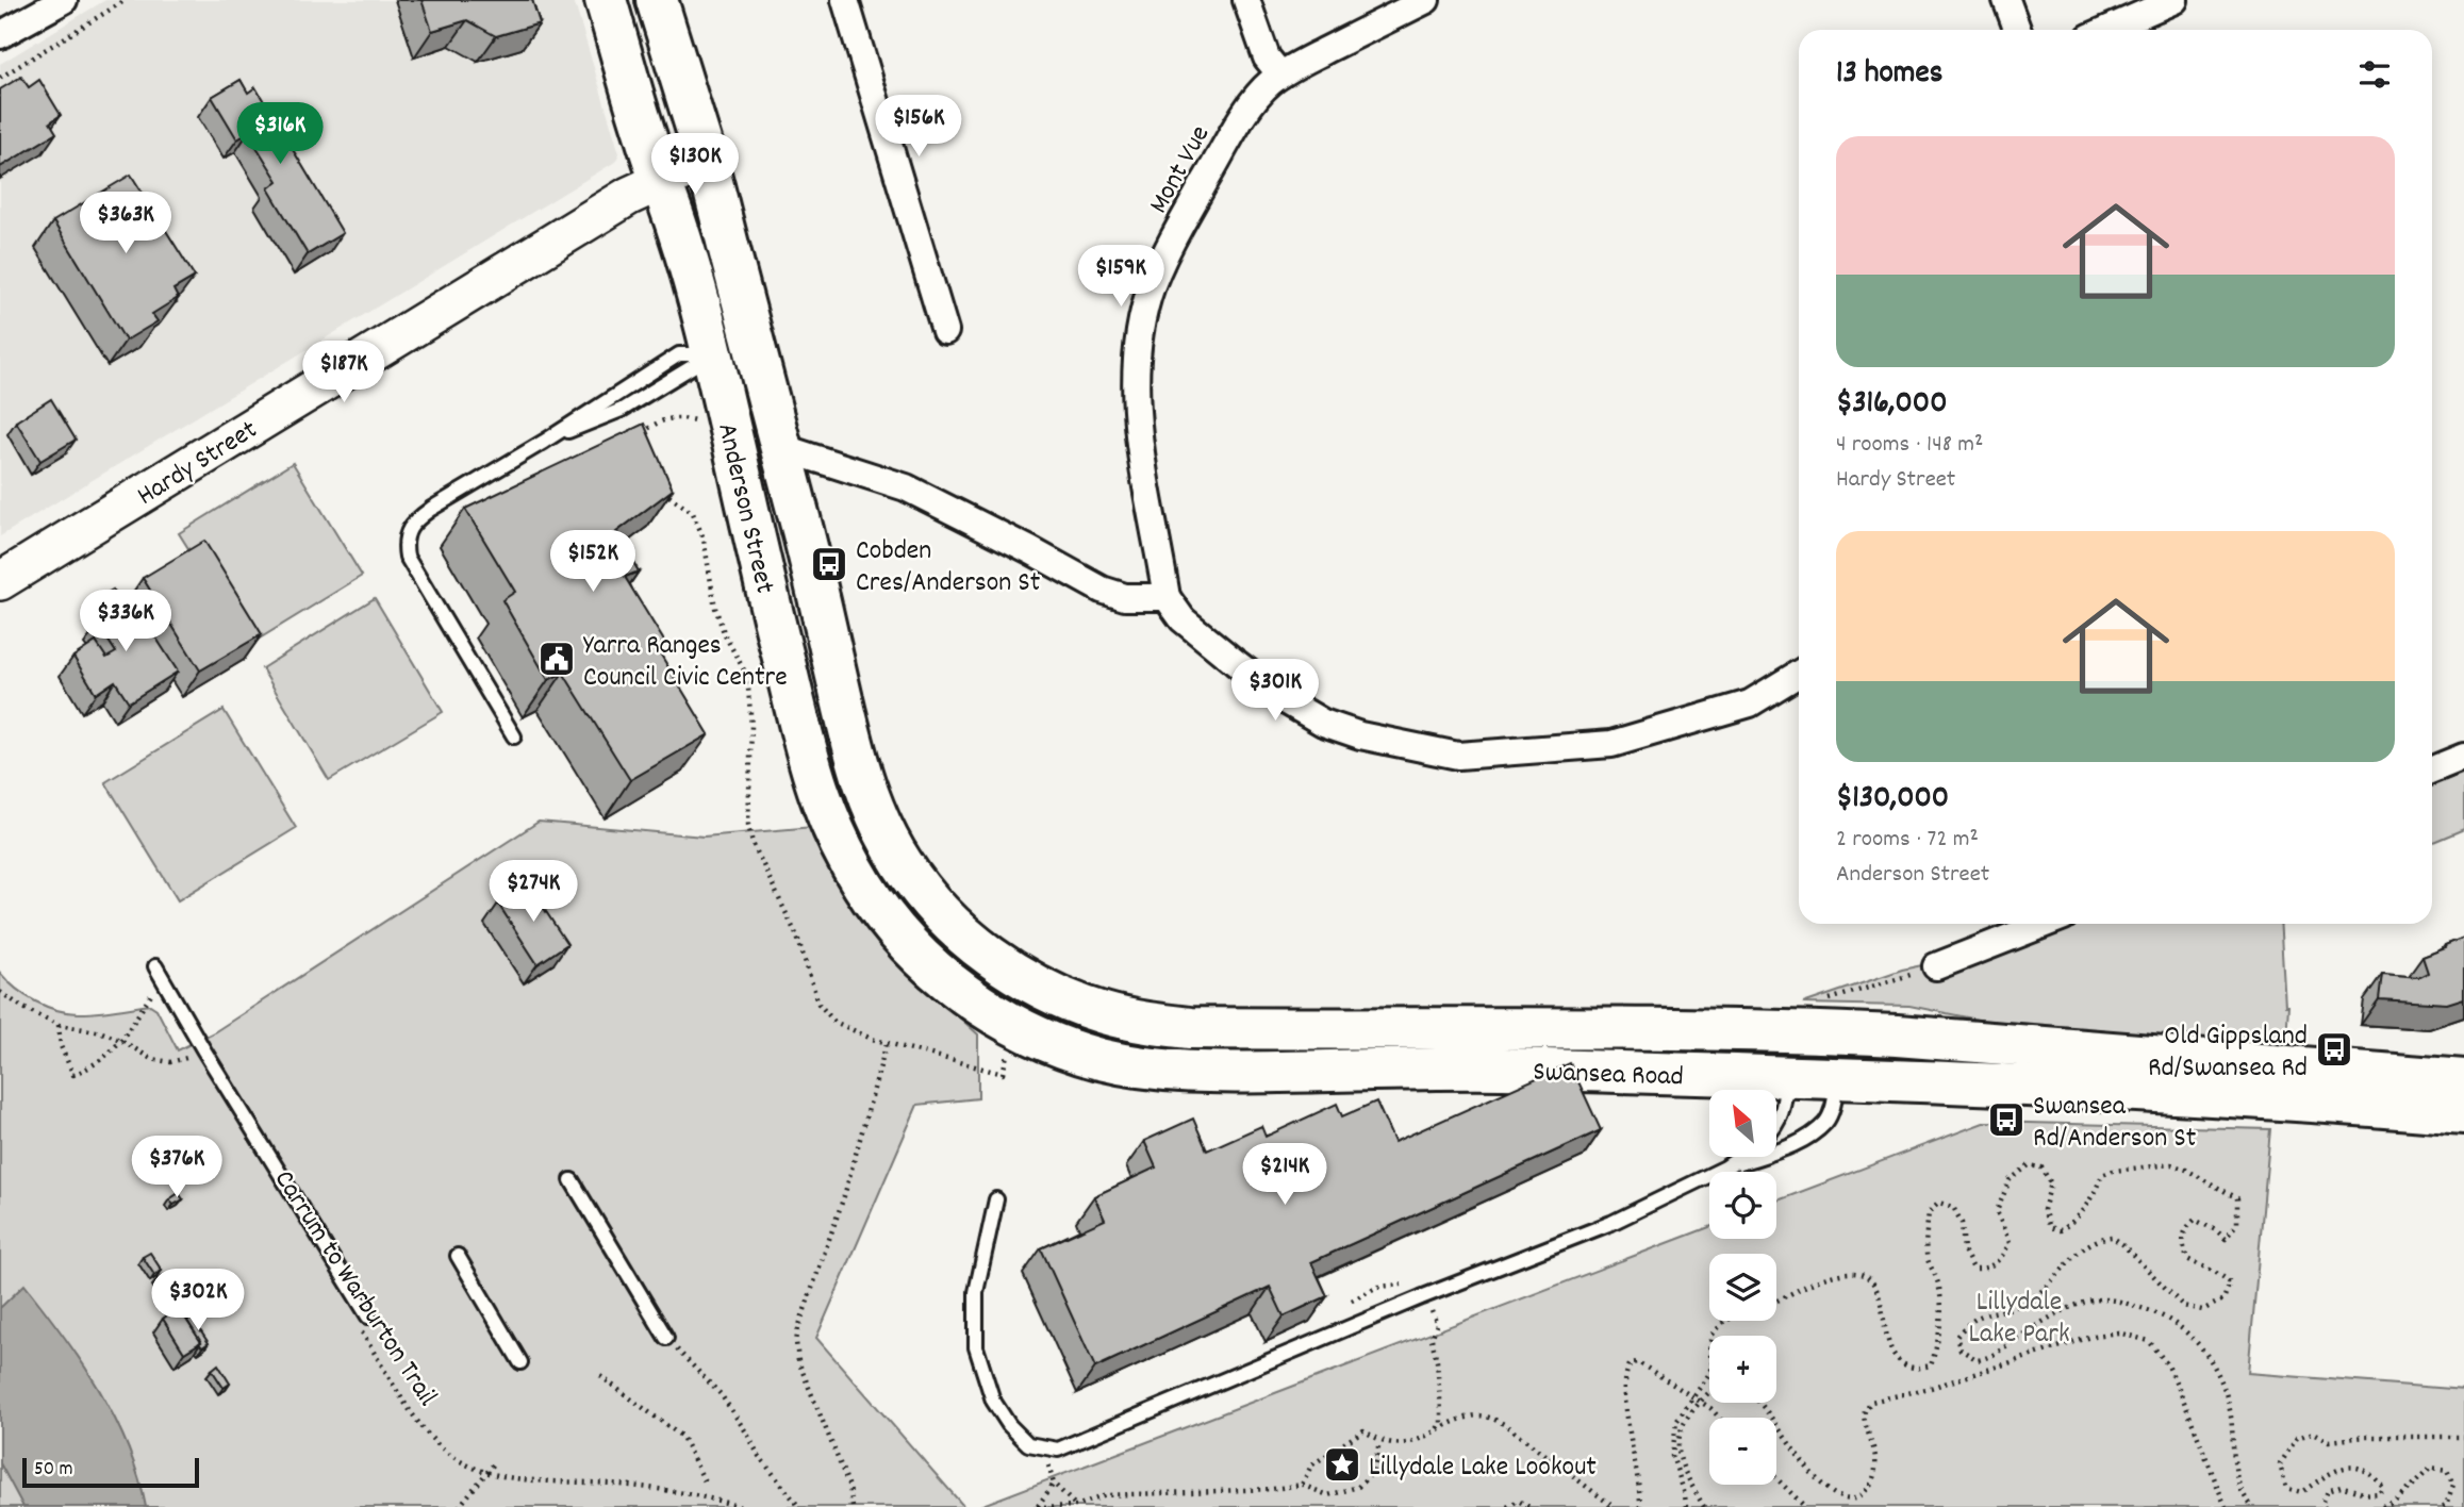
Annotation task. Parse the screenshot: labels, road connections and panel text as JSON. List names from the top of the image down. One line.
{"streets":{"main road":["Hardy Street","Anderson Street","Swansea Road"],"street":["Mont Vue"],"path":["Carrum to Warburton Trail"]},"crossings":[["Hardy Street","Anderson Street"],["Anderson Street","Swansea Road"]],"parks":["Lillydale Lake Park"],"places":{"bus stop":["Cobden Cres/Anderson St","Old Gippsland Rd/Swansea Rd","Swansea Rd/Anderson St"],"public building":["Yarra Ranges Council Civic Centre"],"place":["Lillydale Lake Lookout"]},"scale_bar":"50 m","north":"top left","page":{"heading":"13 homes","price":["$156K","$316K","$130K","$363K","$159K","$187K","$152K","$336K","$301K","$274K","$376K","$214K","$302K"],"list":[{"name":"$316,000","note":"4 rooms · 148 m² · Hardy Street"},{"name":"$130,000","note":"2 rooms · 72 m² · Anderson Street"}],"map_buttons":["+","−"],"scale":"50 m"}}
